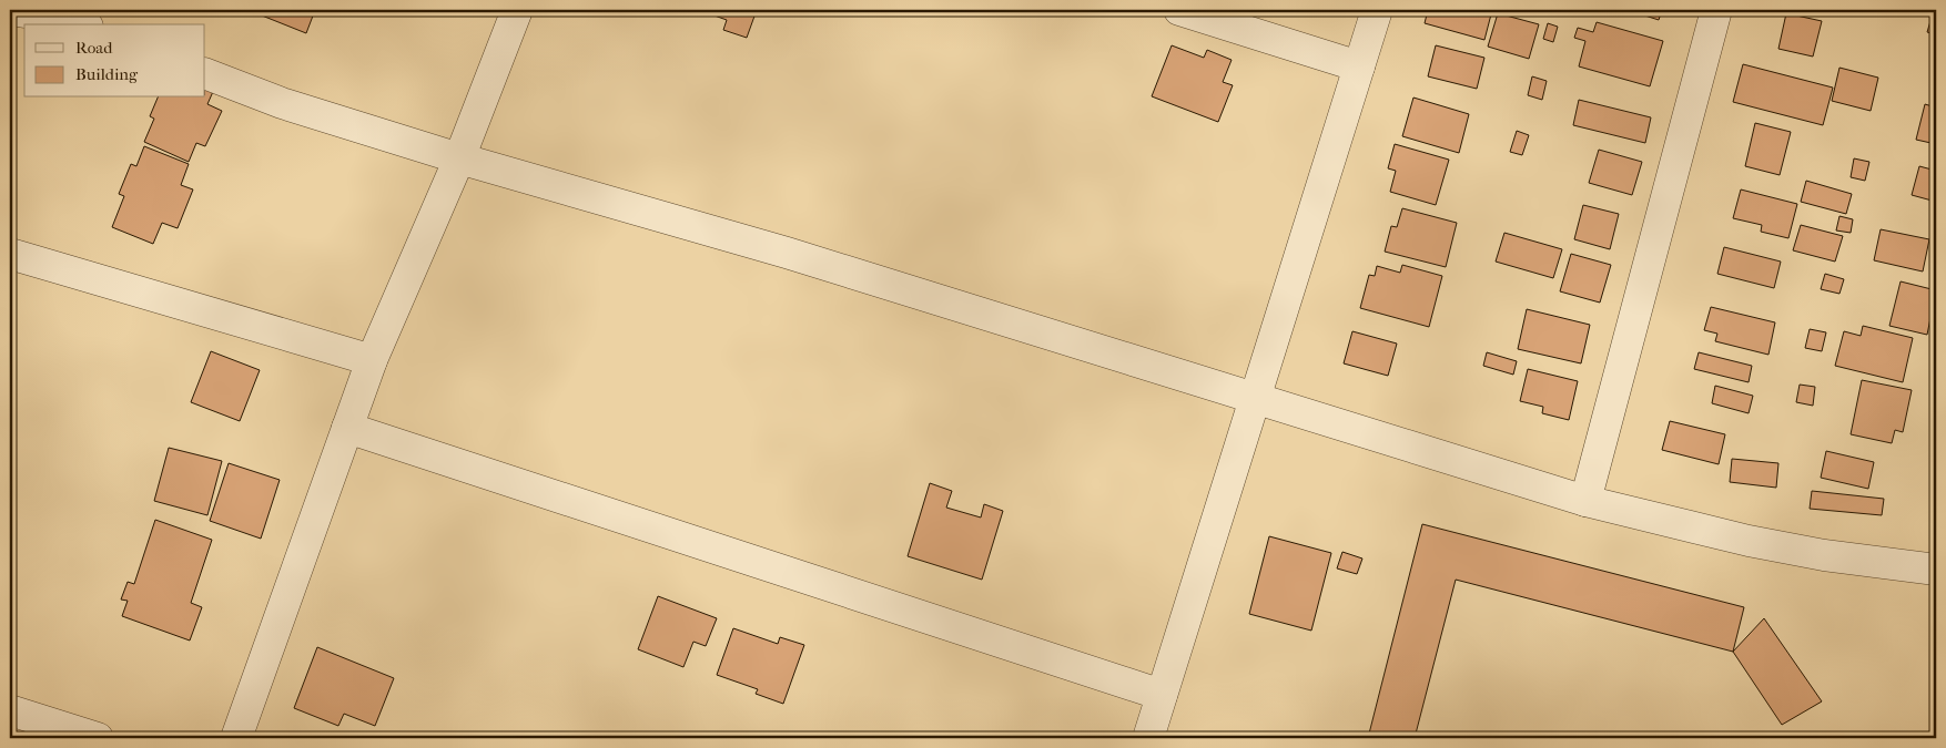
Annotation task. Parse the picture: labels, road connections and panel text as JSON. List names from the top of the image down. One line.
{"legend":["Road","Building"]}
